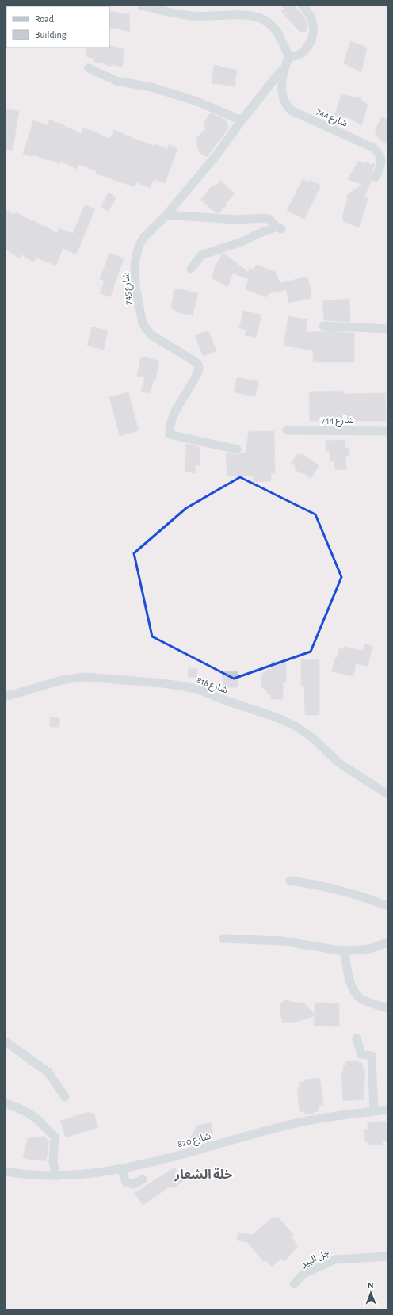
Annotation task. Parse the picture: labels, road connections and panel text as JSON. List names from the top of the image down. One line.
{"streets":{"street":["شارع 744","شارع 745","شارع 818","شارع 820","جل البير"]},"crossings":[["شارع 744","شارع 745"]],"districts":["خلة الشعار"],"legend":["Road","Building"],"north":"top"}
